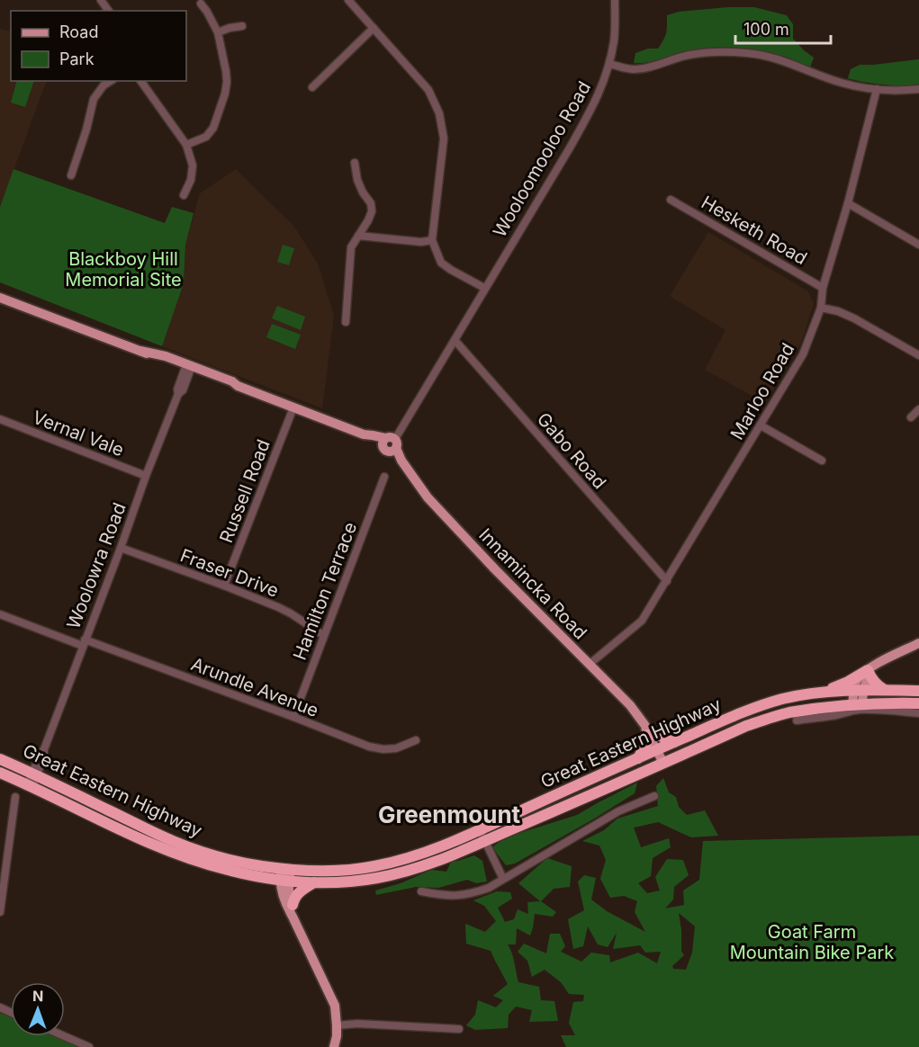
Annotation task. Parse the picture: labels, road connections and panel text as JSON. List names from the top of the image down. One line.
{"streets":{"highway":["Great Eastern Highway"],"main road":["Innamincka Road"],"street":["Wooloomooloo Road","Hesketh Road","Marloo Road","Vernal Vale","Gabo Road","Russell Road","Woolowra Road","Fraser Drive","Hamilton Terrace","Arundle Avenue"]},"crossings":[["Wooloomooloo Road","Gabo Road"],["Wooloomooloo Road","Innamincka Road"],["Hesketh Road","Marloo Road"],["Marloo Road","Gabo Road"],["Marloo Road","Innamincka Road"],["Vernal Vale","Woolowra Road"],["Russell Road","Fraser Drive"],["Russell Road","Innamincka Road"],["Woolowra Road","Fraser Drive"],["Woolowra Road","Innamincka Road"],["Woolowra Road","Arundle Avenue"],["Woolowra Road","Great Eastern Highway"],["Fraser Drive","Hamilton Terrace"],["Innamincka Road","Great Eastern Highway"],["Hamilton Terrace","Arundle Avenue"]],"districts":["Greenmount"],"parks":["Blackboy Hill Memorial Site","Goat Farm Mountain Bike Park"],"legend":["Road","Park"],"scale_bar":"100 m","north":"top"}
